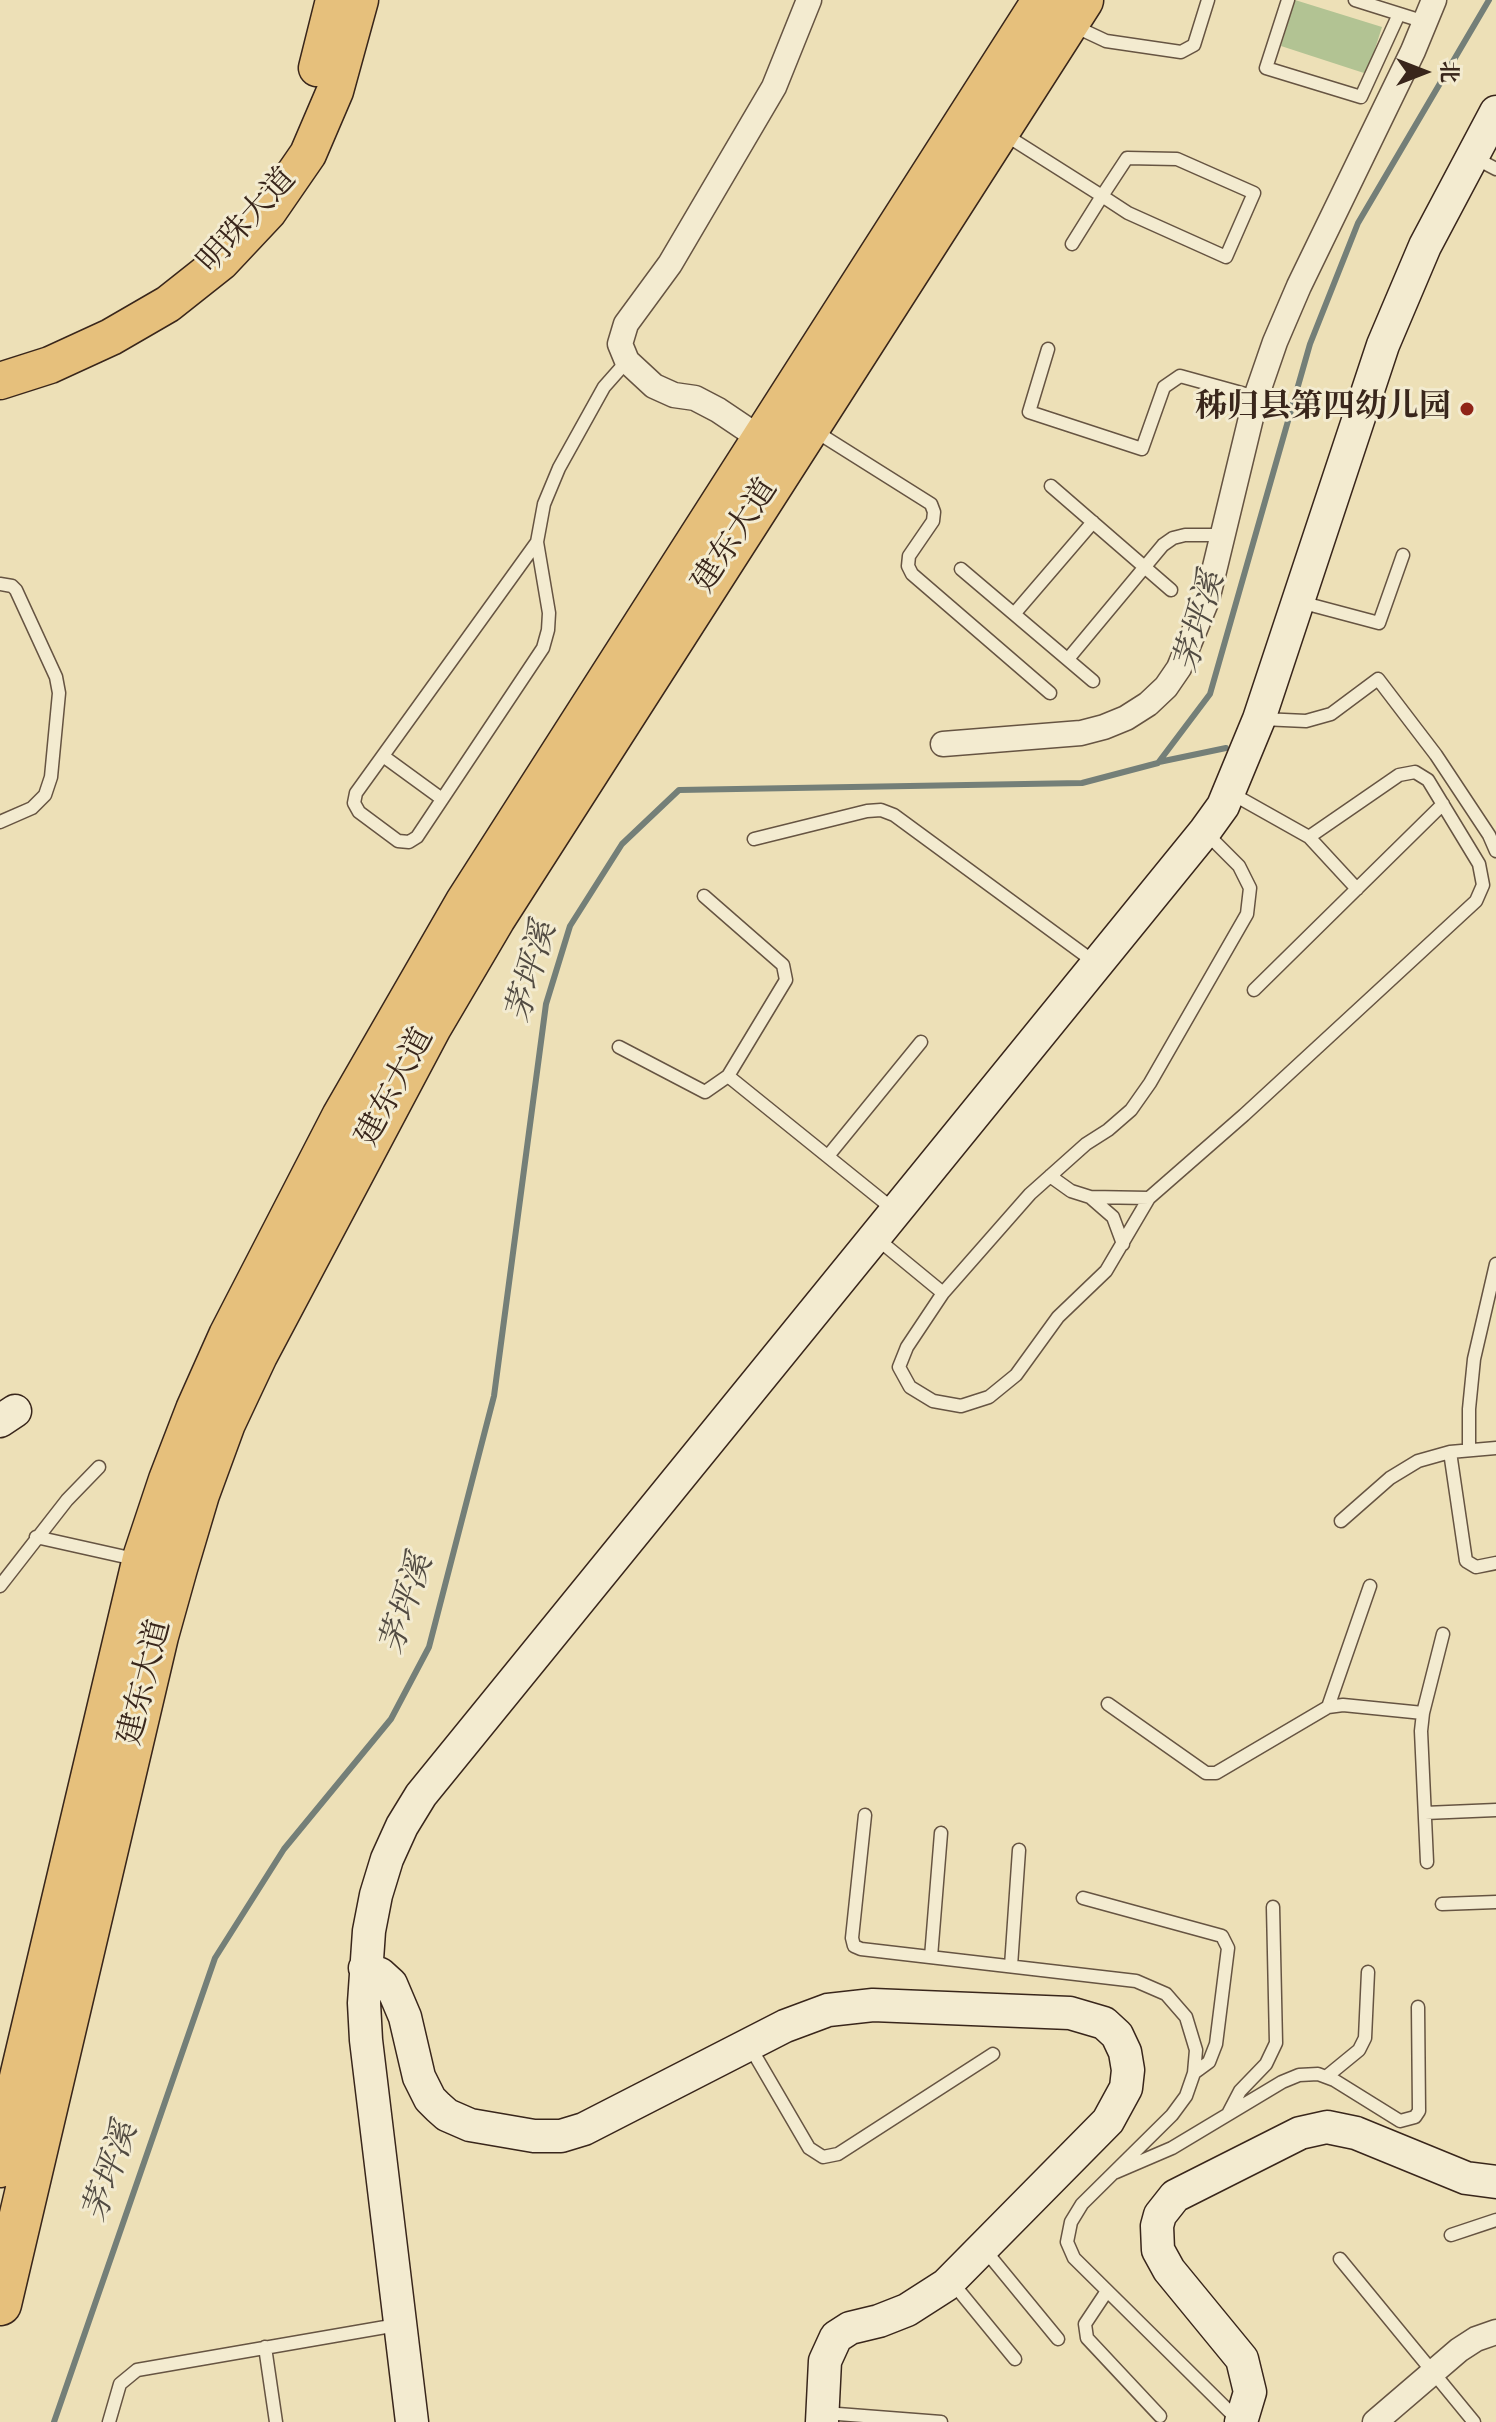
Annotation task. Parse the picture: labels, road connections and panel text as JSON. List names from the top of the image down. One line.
{"streets":{"highway":["建东大道"],"main road":["明珠大道"]},"water":["茅坪溪"],"places":["秭归县第四幼儿园"],"north":"right"}
